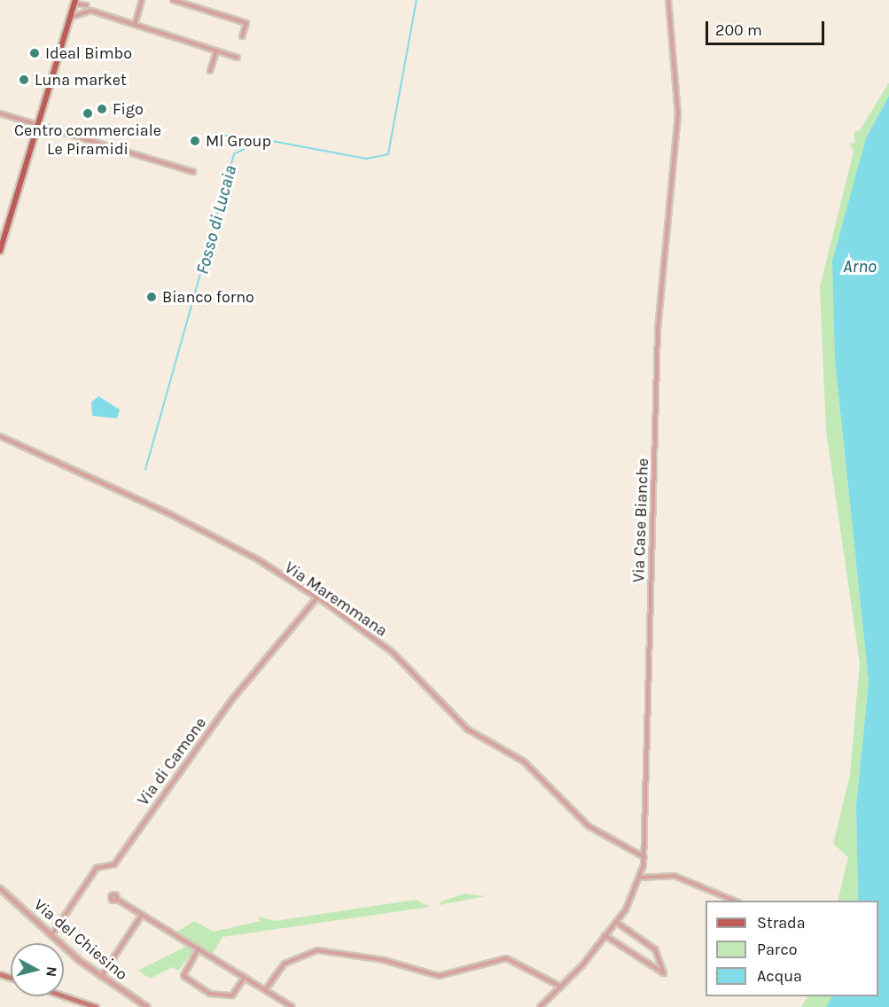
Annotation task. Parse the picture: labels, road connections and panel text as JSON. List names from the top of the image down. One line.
{"streets":{"street":["Via Case Bianche","Via Maremmana","Via di Camone","Via del Chiesino"]},"crossings":[["Via Case Bianche","Via Maremmana"],["Via Maremmana","Via di Camone"],["Via di Camone","Via del Chiesino"]],"water":["Fosso di Lucaia","Arno"],"places":["Ideal Bimbo","Luna market","Figo","Centro commerciale Le Piramidi","Ml Group","Bianco forno"],"legend":["Strada","Parco","Acqua"],"scale_bar":"200 m","north":"right"}
